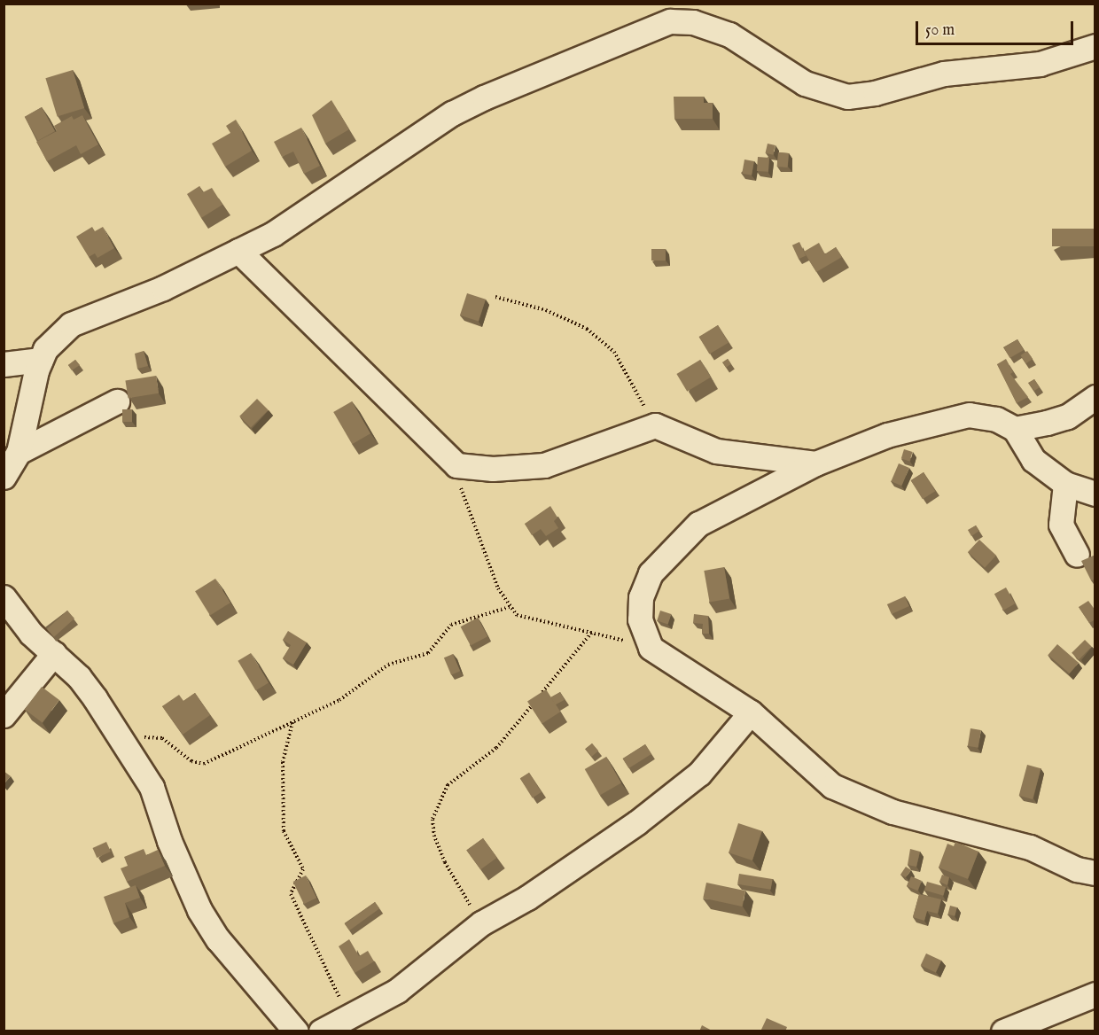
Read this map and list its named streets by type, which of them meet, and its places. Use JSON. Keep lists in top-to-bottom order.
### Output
{
  "scale_bar": "50 m"
}
